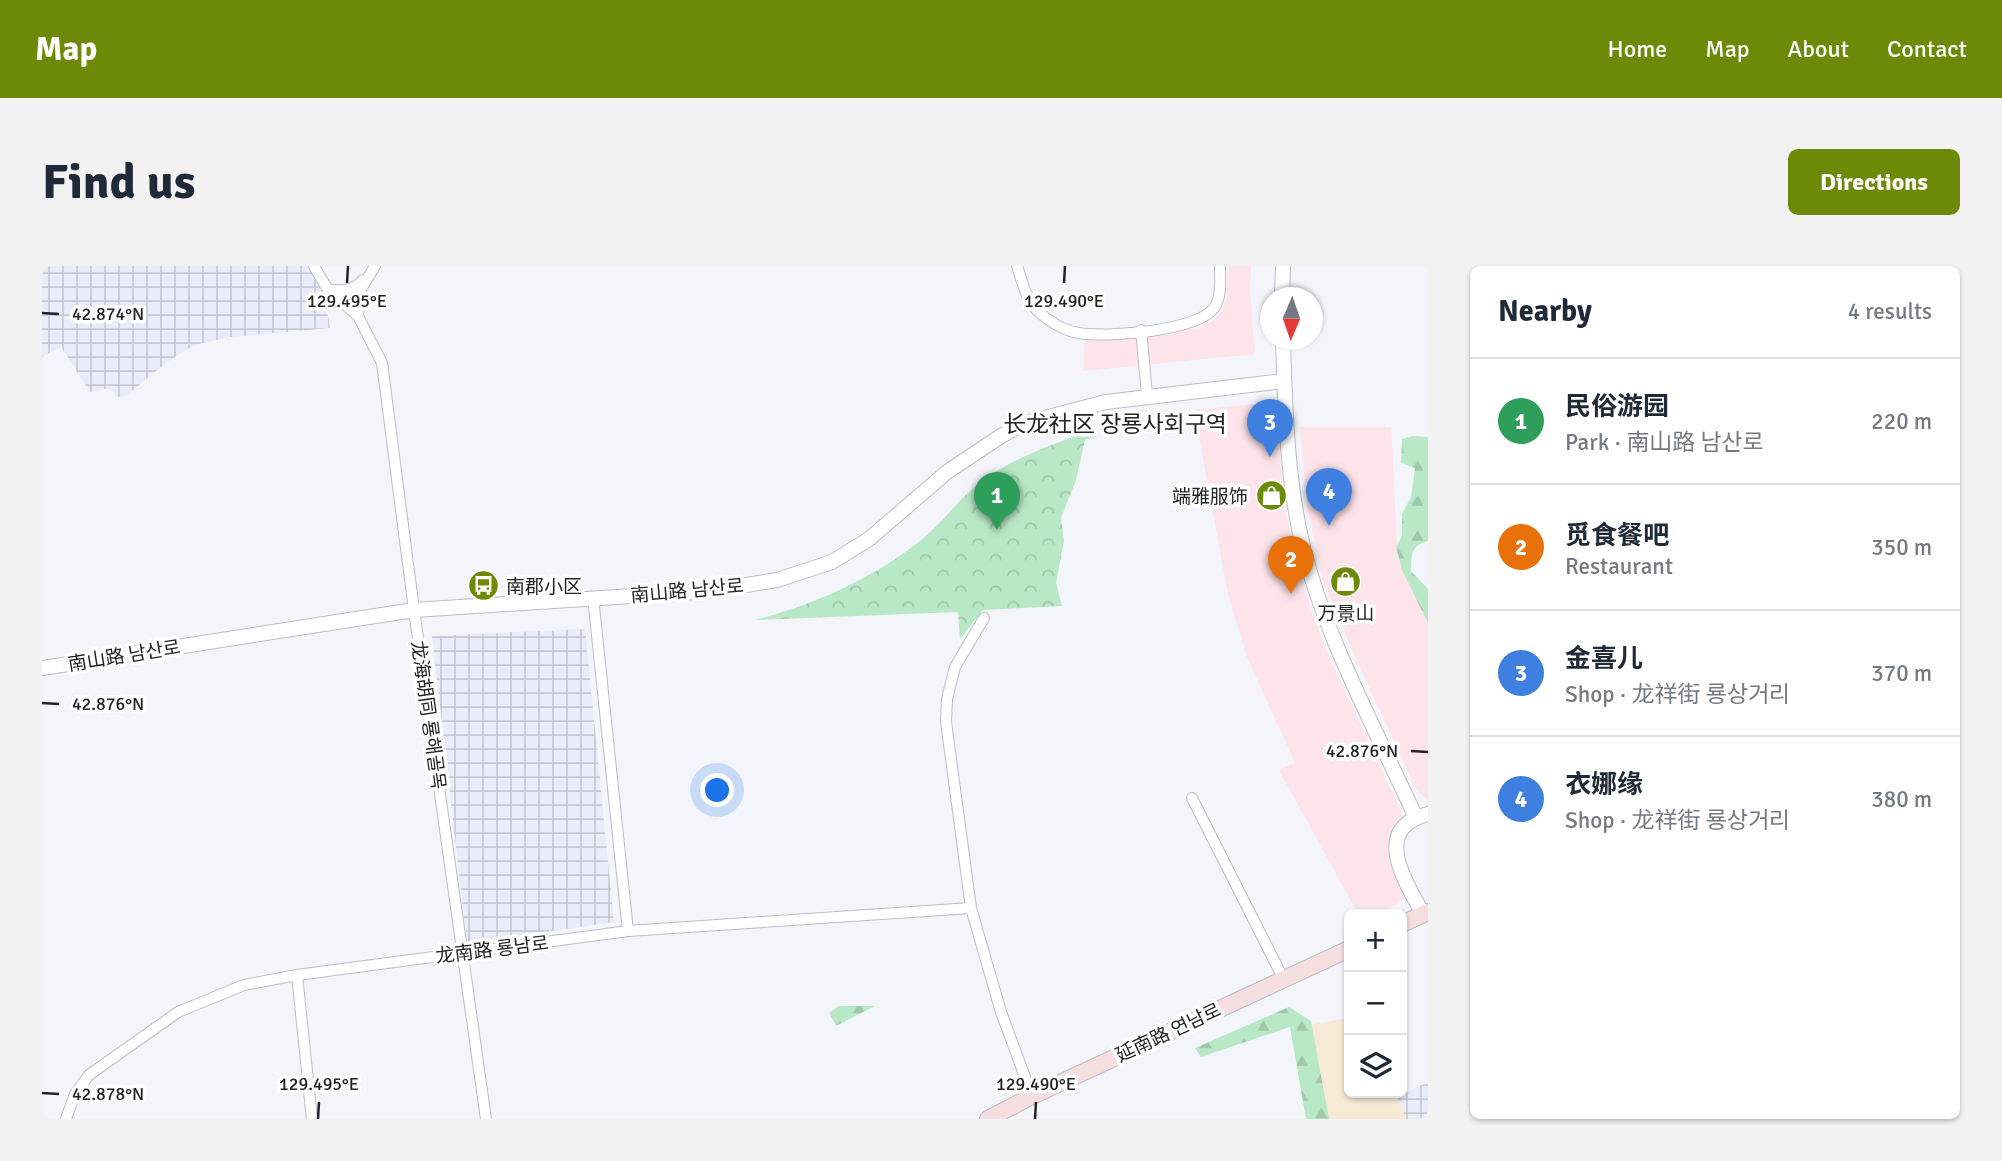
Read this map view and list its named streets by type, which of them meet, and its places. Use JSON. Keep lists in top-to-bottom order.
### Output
{
  "streets": {
    "main road": ["延南路 연남로"],
    "street": ["南山路 남산로", "龙海胡同 룡해골목", "龙南路 룡남로"]
  },
  "crossings": [
    ["南山路 남산로", "龙海胡同 룡해골목"],
    ["龙海胡同 룡해골목", "龙南路 룡남로"]
  ],
  "districts": ["长龙社区 장룡사회구역"],
  "places": {
    "shop": ["端雅服饰", "万景山"],
    "bus stop": ["南郡小区"]
  },
  "north": "bottom",
  "page": {
    "header": "Map",
    "nav": [
      "Home",
      "Map",
      "About",
      "Contact"
    ],
    "buttons": "Directions",
    "title": "Find us",
    "heading": ["Nearby", "4 results"],
    "list": [
      {
        "mark": "1",
        "name": "民俗游园",
        "note": "Park · 南山路 남산로",
        "value": "220 m"
      },
      {
        "mark": "2",
        "name": "觅食餐吧",
        "note": "Restaurant",
        "value": "350 m"
      },
      {
        "mark": "3",
        "name": "金喜儿",
        "note": "Shop · 龙祥街 룡상거리",
        "value": "370 m"
      },
      {
        "mark": "4",
        "name": "衣娜缘",
        "note": "Shop · 龙祥街 룡상거리",
        "value": "380 m"
      }
    ],
    "pins": [
      "3",
      "4",
      "1",
      "2"
    ],
    "map_buttons": ["+", "−"]
  },
  "coordinates": [
    "129.495°E",
    "129.490°E",
    "42.874°N",
    "42.876°N",
    "42.878°N"
  ]
}
